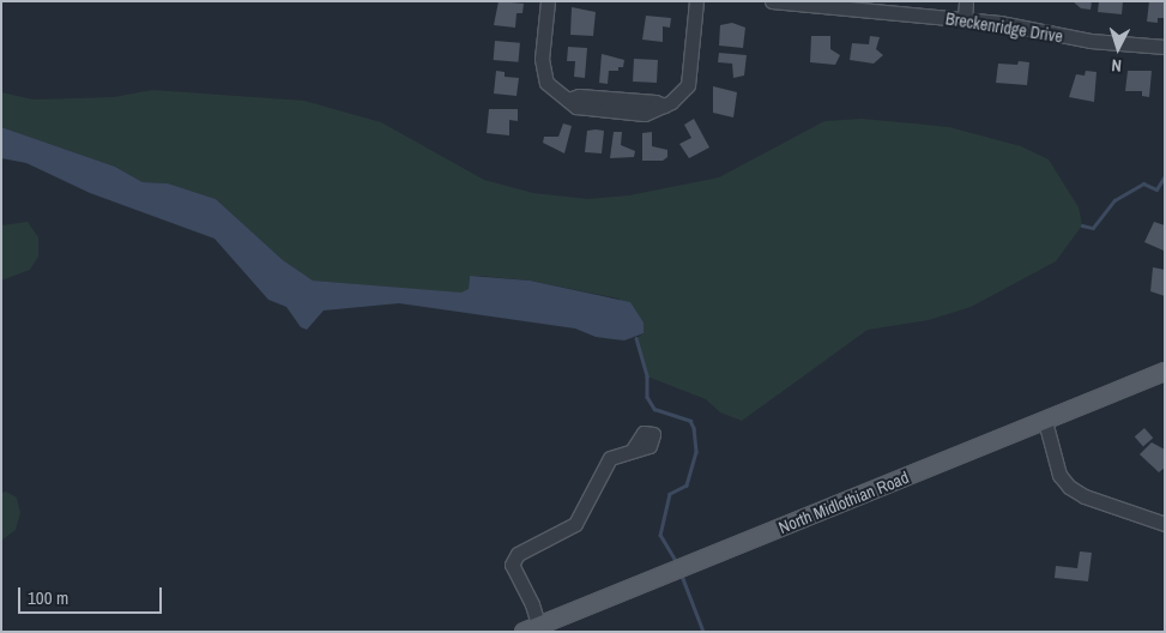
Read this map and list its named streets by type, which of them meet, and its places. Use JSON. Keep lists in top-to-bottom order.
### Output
{
  "streets": {
    "main road": ["North Midlothian Road"],
    "street": ["Breckenridge Drive"]
  },
  "scale_bar": "100 m",
  "north": "bottom"
}
